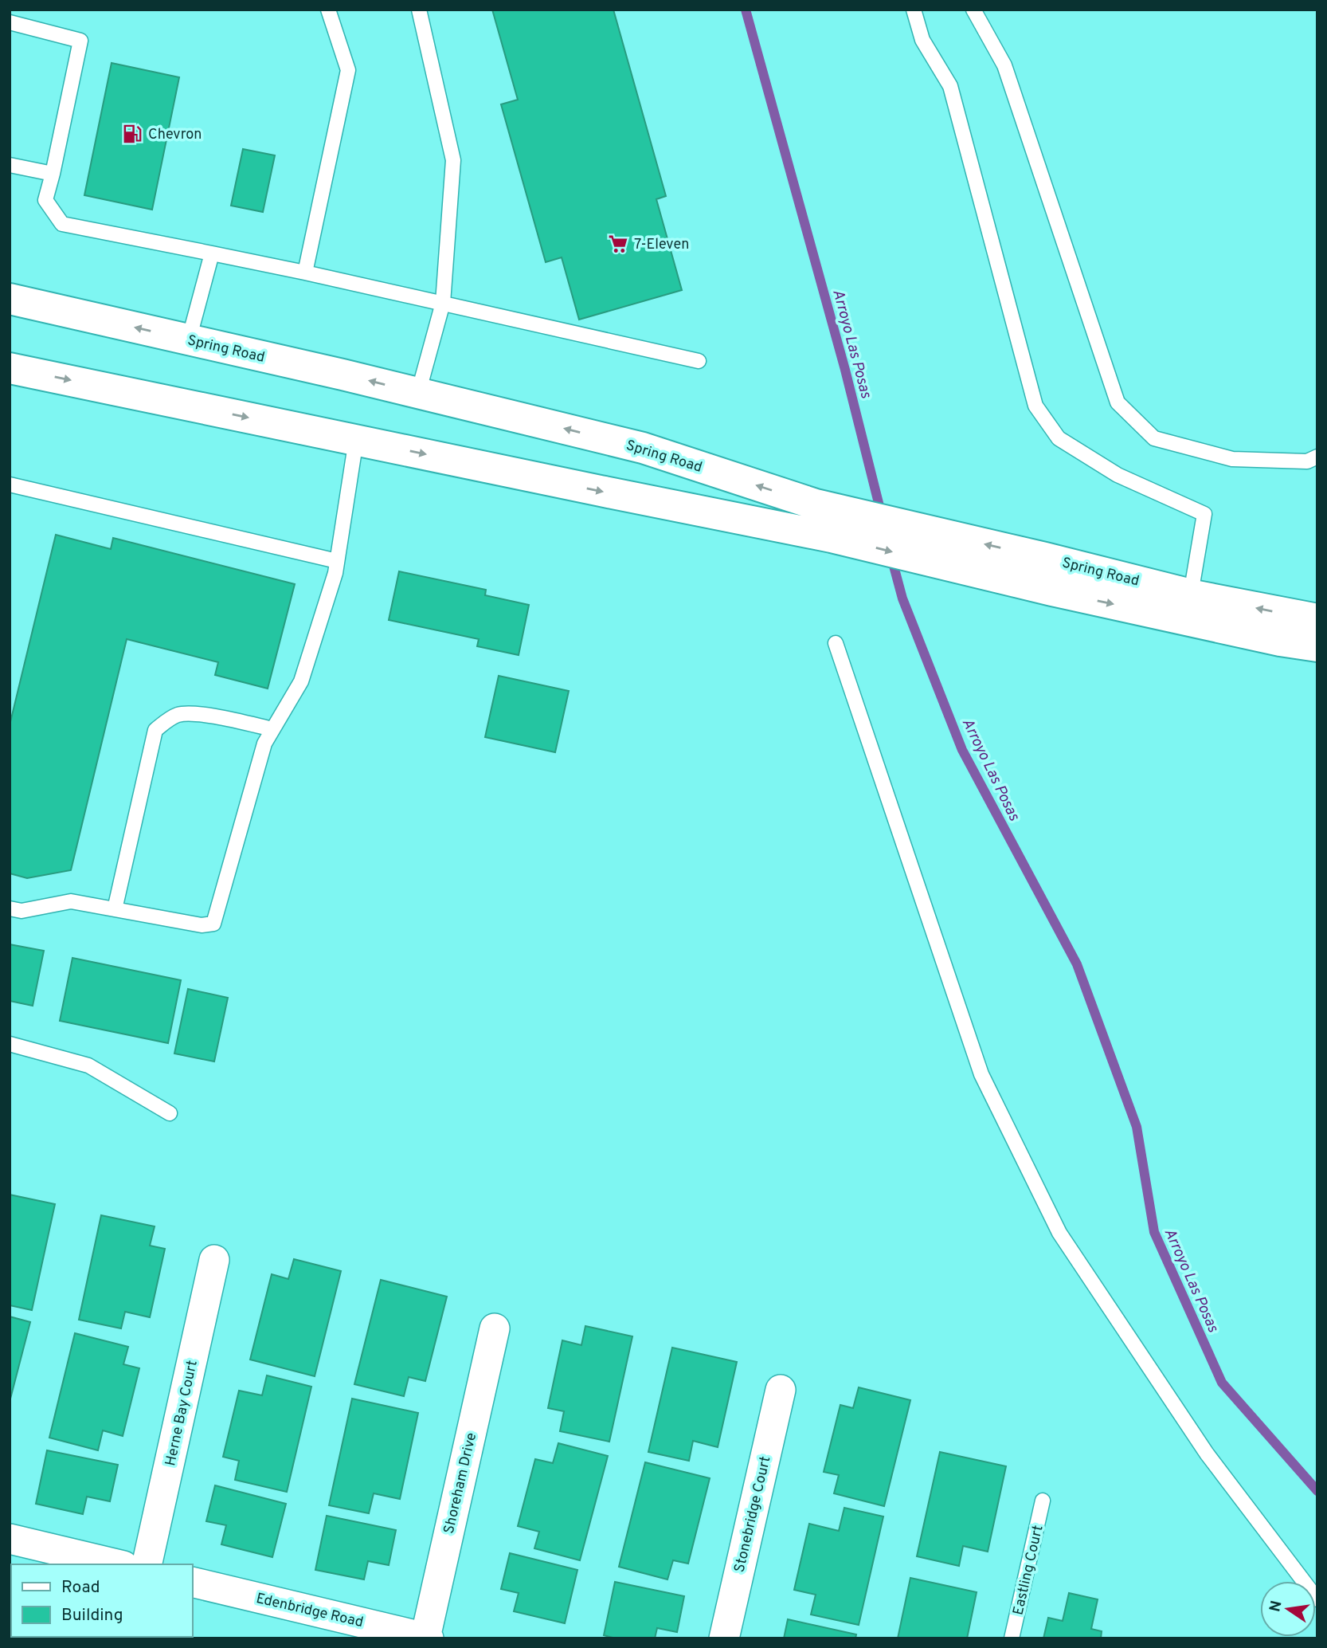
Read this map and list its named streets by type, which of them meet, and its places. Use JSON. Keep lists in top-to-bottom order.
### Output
{
  "streets": {
    "main road": ["Spring Road"],
    "street": [
      "Herne Bay Court",
      "Shoreham Drive",
      "Stonebridge Court",
      "Edenbridge Road"
    ],
    "lane": ["Eastling Court"]
  },
  "crossings": [
    ["Shoreham Drive", "Edenbridge Road"]
  ],
  "water": ["Arroyo Las Posas"],
  "places": {
    "fuel station": ["Chevron"],
    "supermarket": ["7-Eleven"]
  },
  "legend": ["Road", "Building"],
  "north": "left"
}
